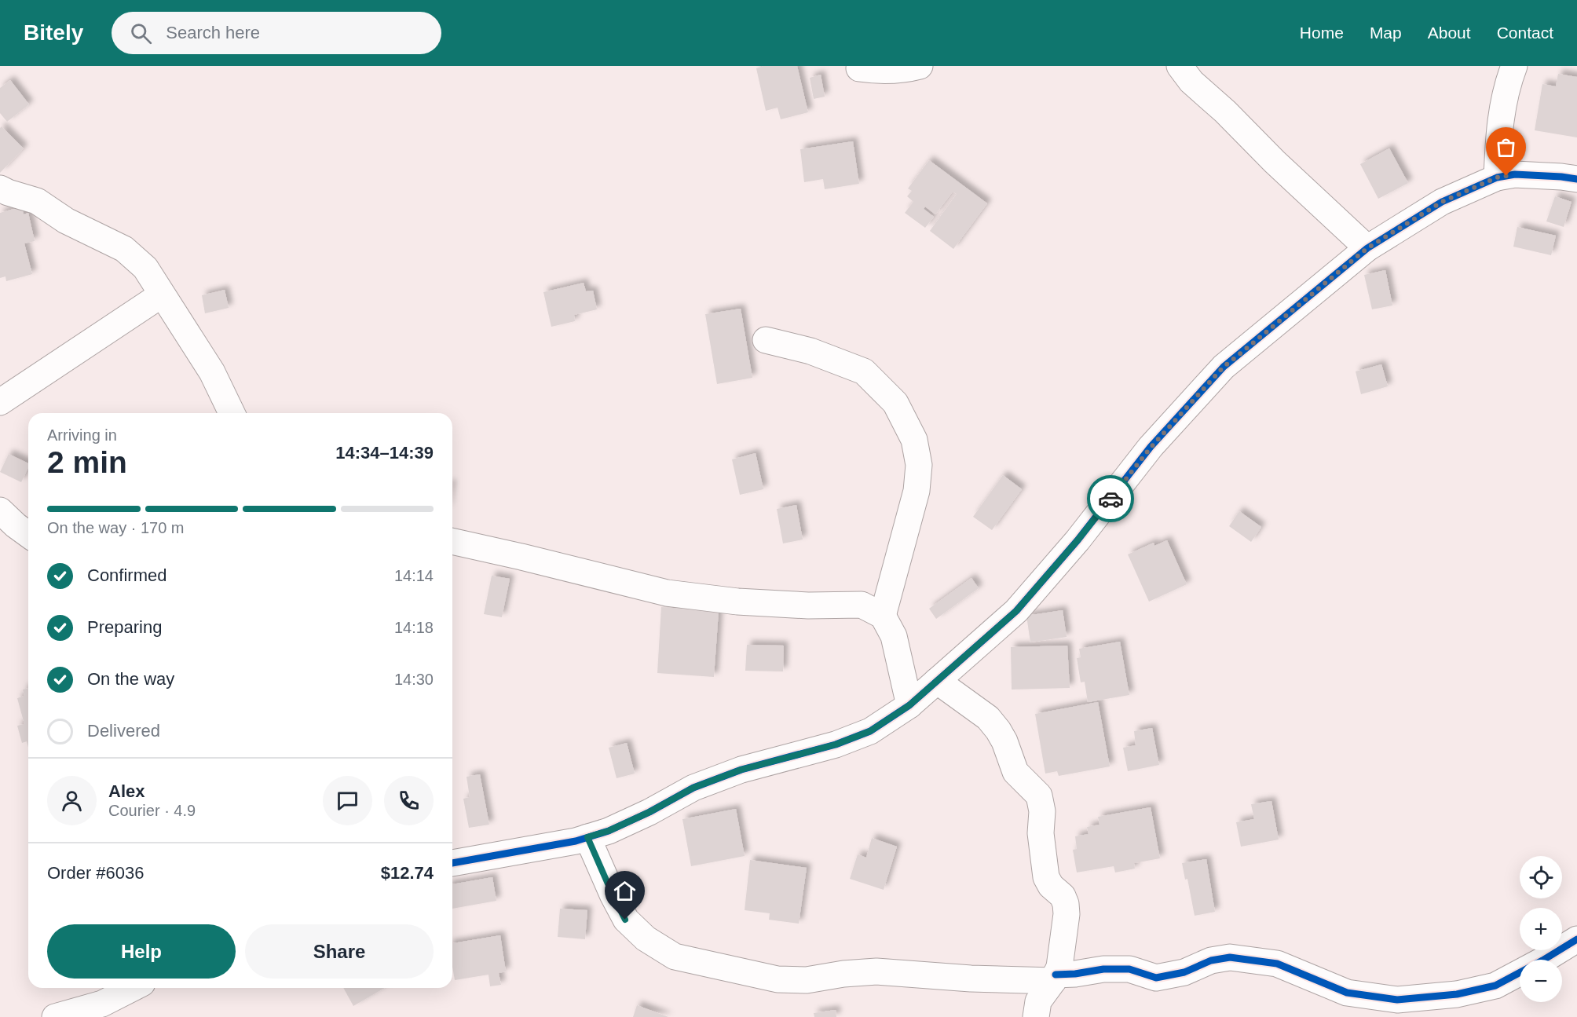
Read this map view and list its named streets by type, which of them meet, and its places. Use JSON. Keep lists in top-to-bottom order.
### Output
{
  "page": {
    "header": "Bitely",
    "search": "Search here",
    "nav": [
      "Home",
      "Map",
      "About",
      "Contact"
    ],
    "heading": ["2 min", "Arriving in", "14:34–14:39"],
    "panel": [
      "Alex",
      "Courier · 4.9",
      "Order #6036",
      "$12.74"
    ],
    "bar": "On the way · 170 m",
    "list": [
      ["Confirmed", "14:14"],
      ["Preparing", "14:18"],
      ["On the way", "14:30"],
      "Delivered"
    ],
    "map_buttons": ["+", "−"],
    "buttons": ["Help", "Share"]
  }
}
